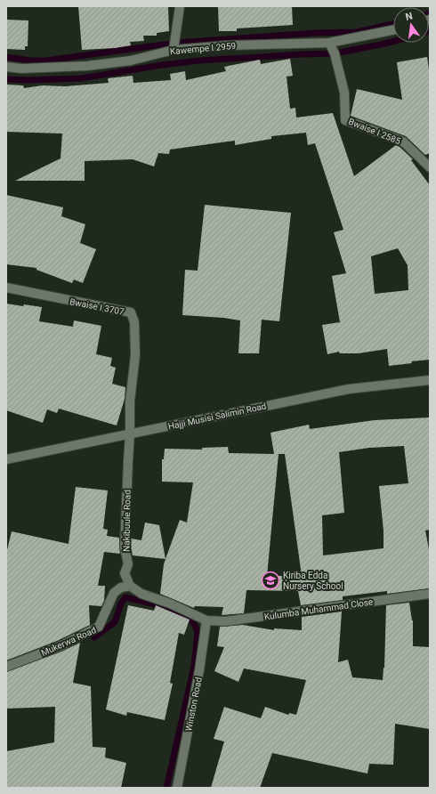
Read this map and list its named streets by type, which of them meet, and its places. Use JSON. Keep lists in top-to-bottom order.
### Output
{
  "streets": {
    "street": [
      "Kawempe I 2959",
      "Bwaise I 2585",
      "Bwaise I 3707",
      "Hajji Musisi Salimin Road",
      "Nakibuule Road",
      "Kulumba Muhammad Close",
      "Mukerwa Road",
      "Winston Road"
    ]
  },
  "crossings": [
    ["Kawempe I 2959", "Bwaise I 2585"],
    ["Bwaise I 3707", "Hajji Musisi Salimin Road"],
    ["Bwaise I 3707", "Nakibuule Road"],
    ["Hajji Musisi Salimin Road", "Nakibuule Road"],
    ["Nakibuule Road", "Mukerwa Road"],
    ["Kulumba Muhammad Close", "Winston Road"]
  ],
  "places": {
    "school or university": ["Kiriba Edda Nursery School"]
  },
  "north": "top"
}
